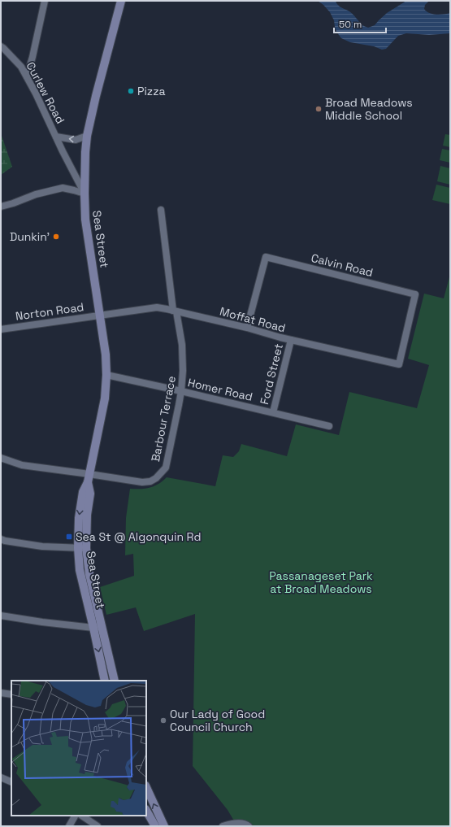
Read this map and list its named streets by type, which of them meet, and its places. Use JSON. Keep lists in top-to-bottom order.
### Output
{
  "streets": {
    "main road": ["Sea Street"],
    "street": [
      "Curlew Road",
      "Calvin Road",
      "Norton Road",
      "Moffat Road",
      "Ford Street",
      "Homer Road",
      "Barbour Terrace"
    ]
  },
  "crossings": [
    ["Curlew Road", "Sea Street"],
    ["Sea Street", "Norton Road"],
    ["Sea Street", "Moffat Road"],
    ["Sea Street", "Homer Road"],
    ["Sea Street", "Barbour Terrace"],
    ["Calvin Road", "Moffat Road"],
    ["Norton Road", "Moffat Road"],
    ["Moffat Road", "Ford Street"],
    ["Moffat Road", "Barbour Terrace"],
    ["Ford Street", "Homer Road"],
    ["Homer Road", "Barbour Terrace"]
  ],
  "parks": ["Passanageset Park at Broad Meadows"],
  "places": {
    "other": [
      "Pizza",
      "Broad Meadows Middle School",
      "Dunkin'",
      "Our Lady of Good Council Church"
    ],
    "transit": ["Sea St @ Algonquin Rd"]
  },
  "scale_bar": "50 m"
}
